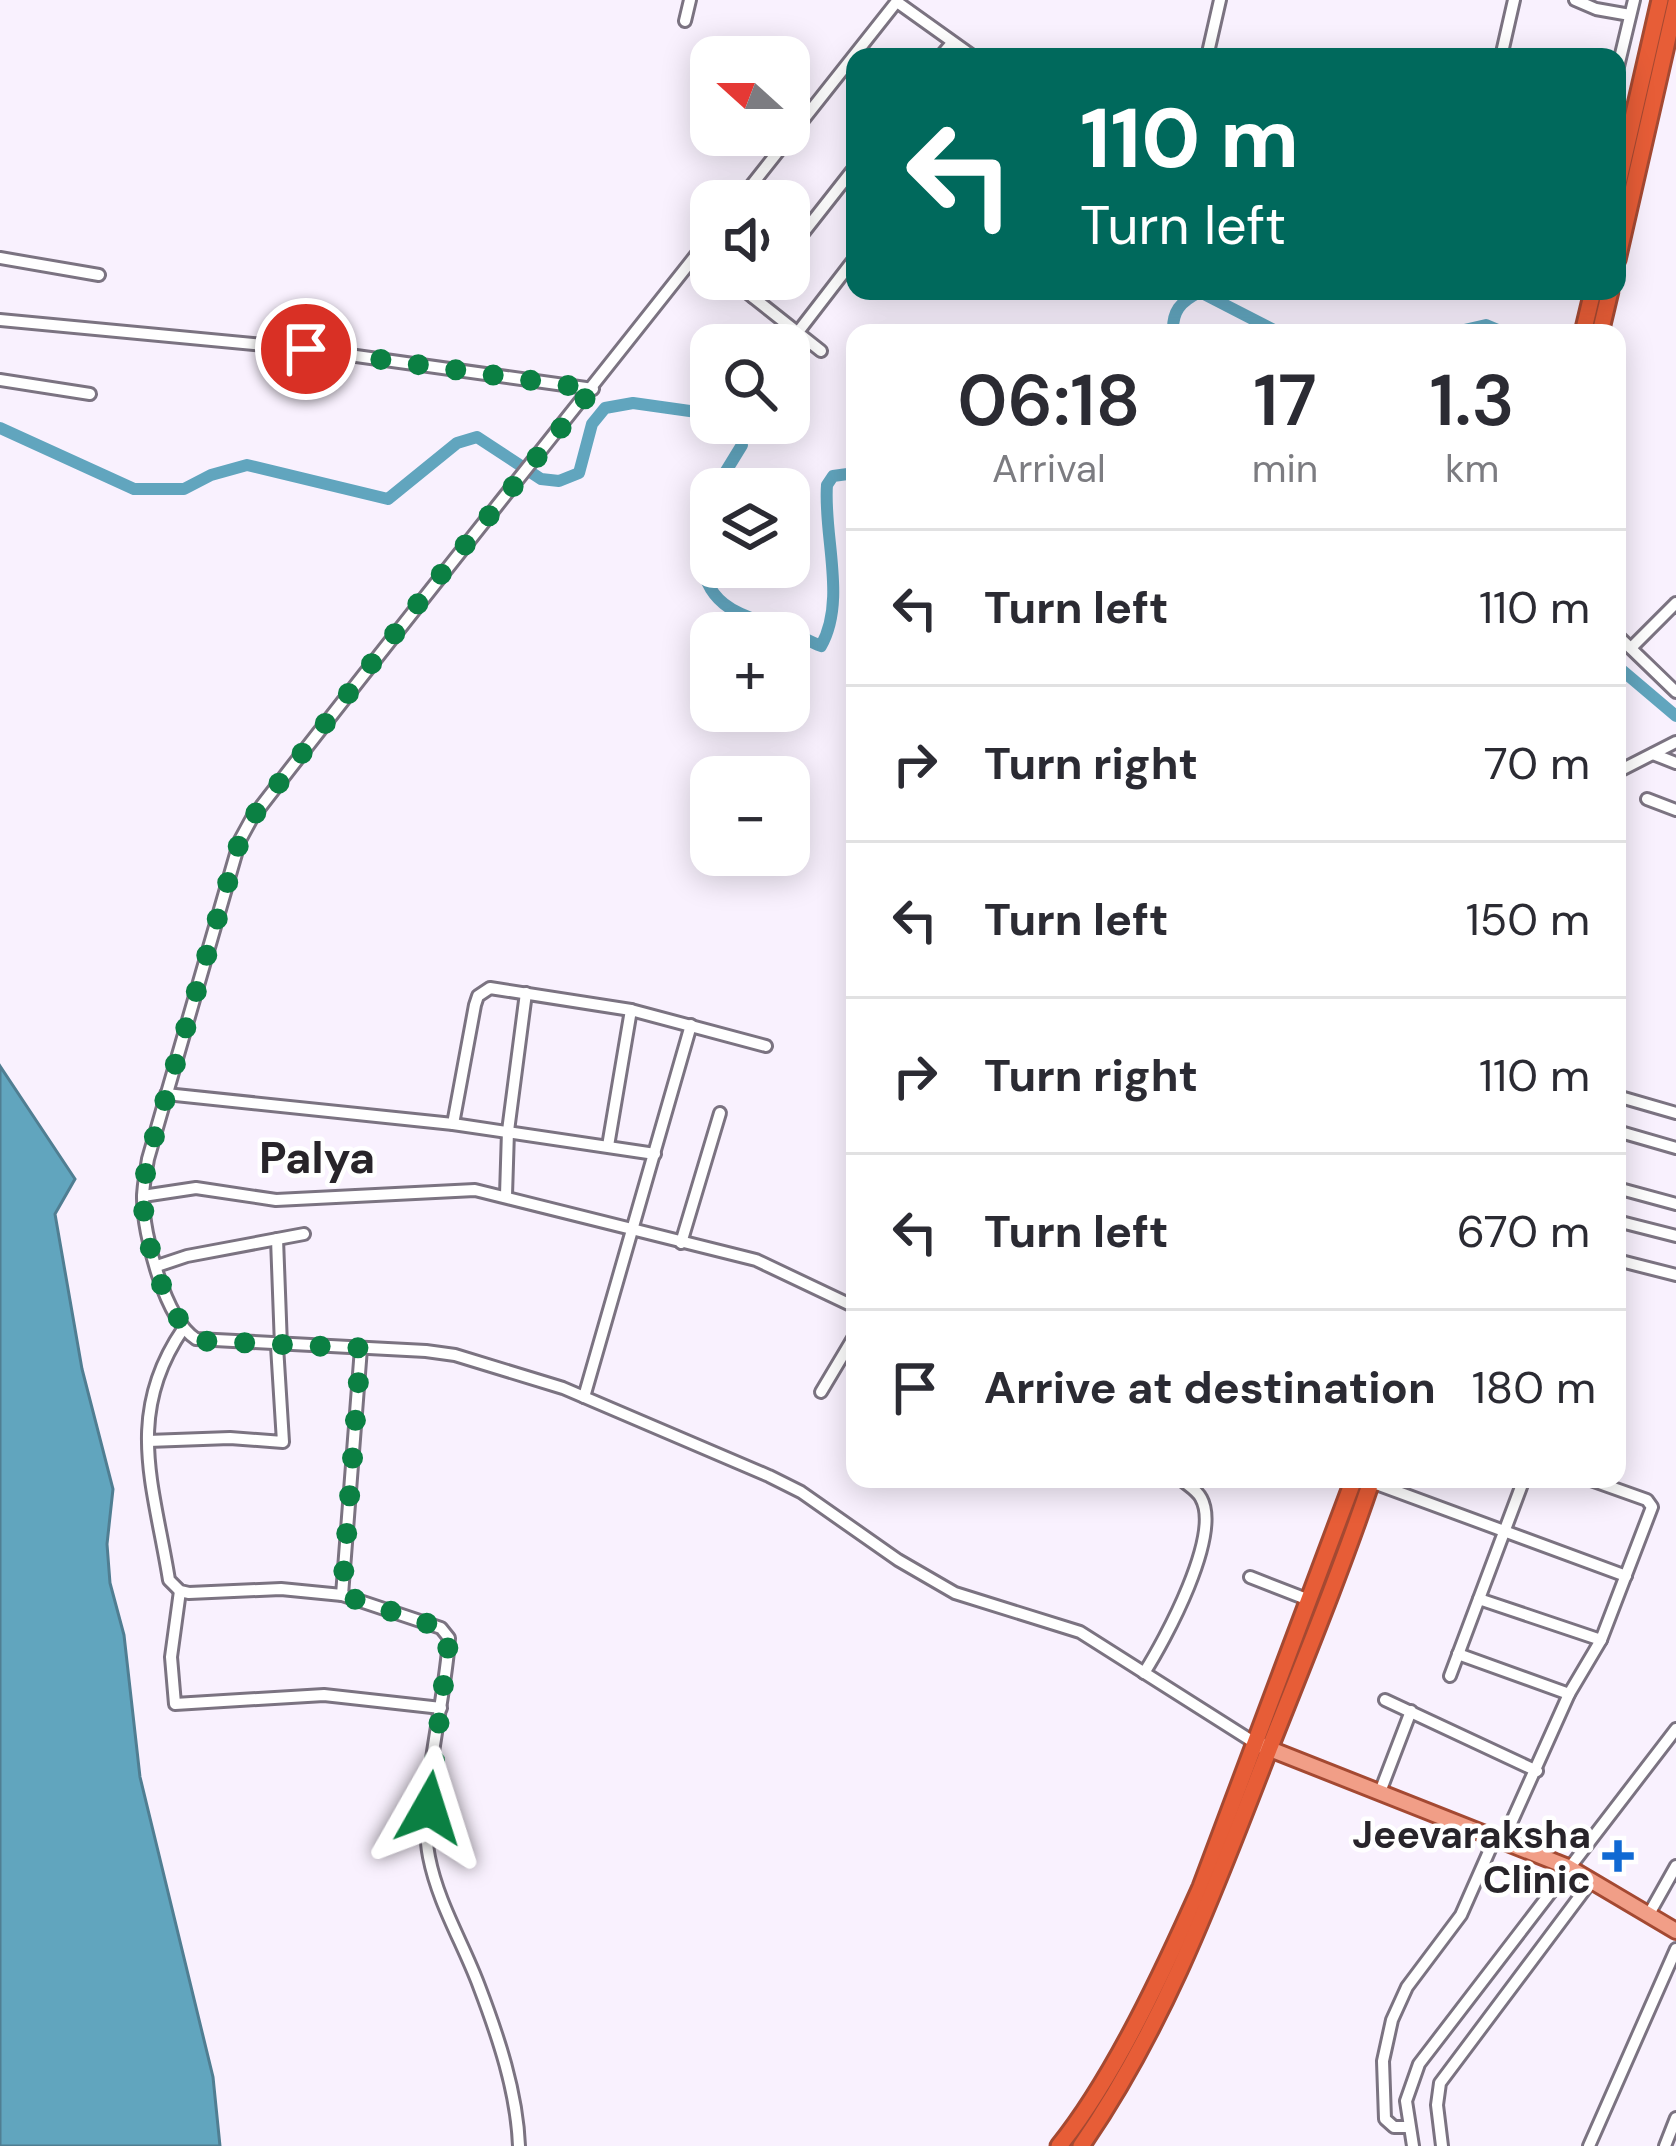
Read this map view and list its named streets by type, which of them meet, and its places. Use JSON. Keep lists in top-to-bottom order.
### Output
{
  "districts": ["Palya"],
  "places": {
    "health": ["Jeevaraksha Clinic"]
  },
  "north": "left",
  "page": {
    "map_buttons": ["+", "−"],
    "turn": ["110 m", "Turn left"],
    "eta": [
      "06:18",
      "Arrival",
      "17",
      "min",
      "1.3",
      "km"
    ],
    "list": [
      {
        "name": "Turn left",
        "value": "110 m"
      },
      {
        "name": "Turn right",
        "value": "70 m"
      },
      {
        "name": "Turn left",
        "value": "150 m"
      },
      {
        "name": "Turn right",
        "value": "110 m"
      },
      {
        "name": "Turn left",
        "value": "670 m"
      },
      {
        "name": "Arrive at destination",
        "value": "180 m"
      }
    ]
  }
}
